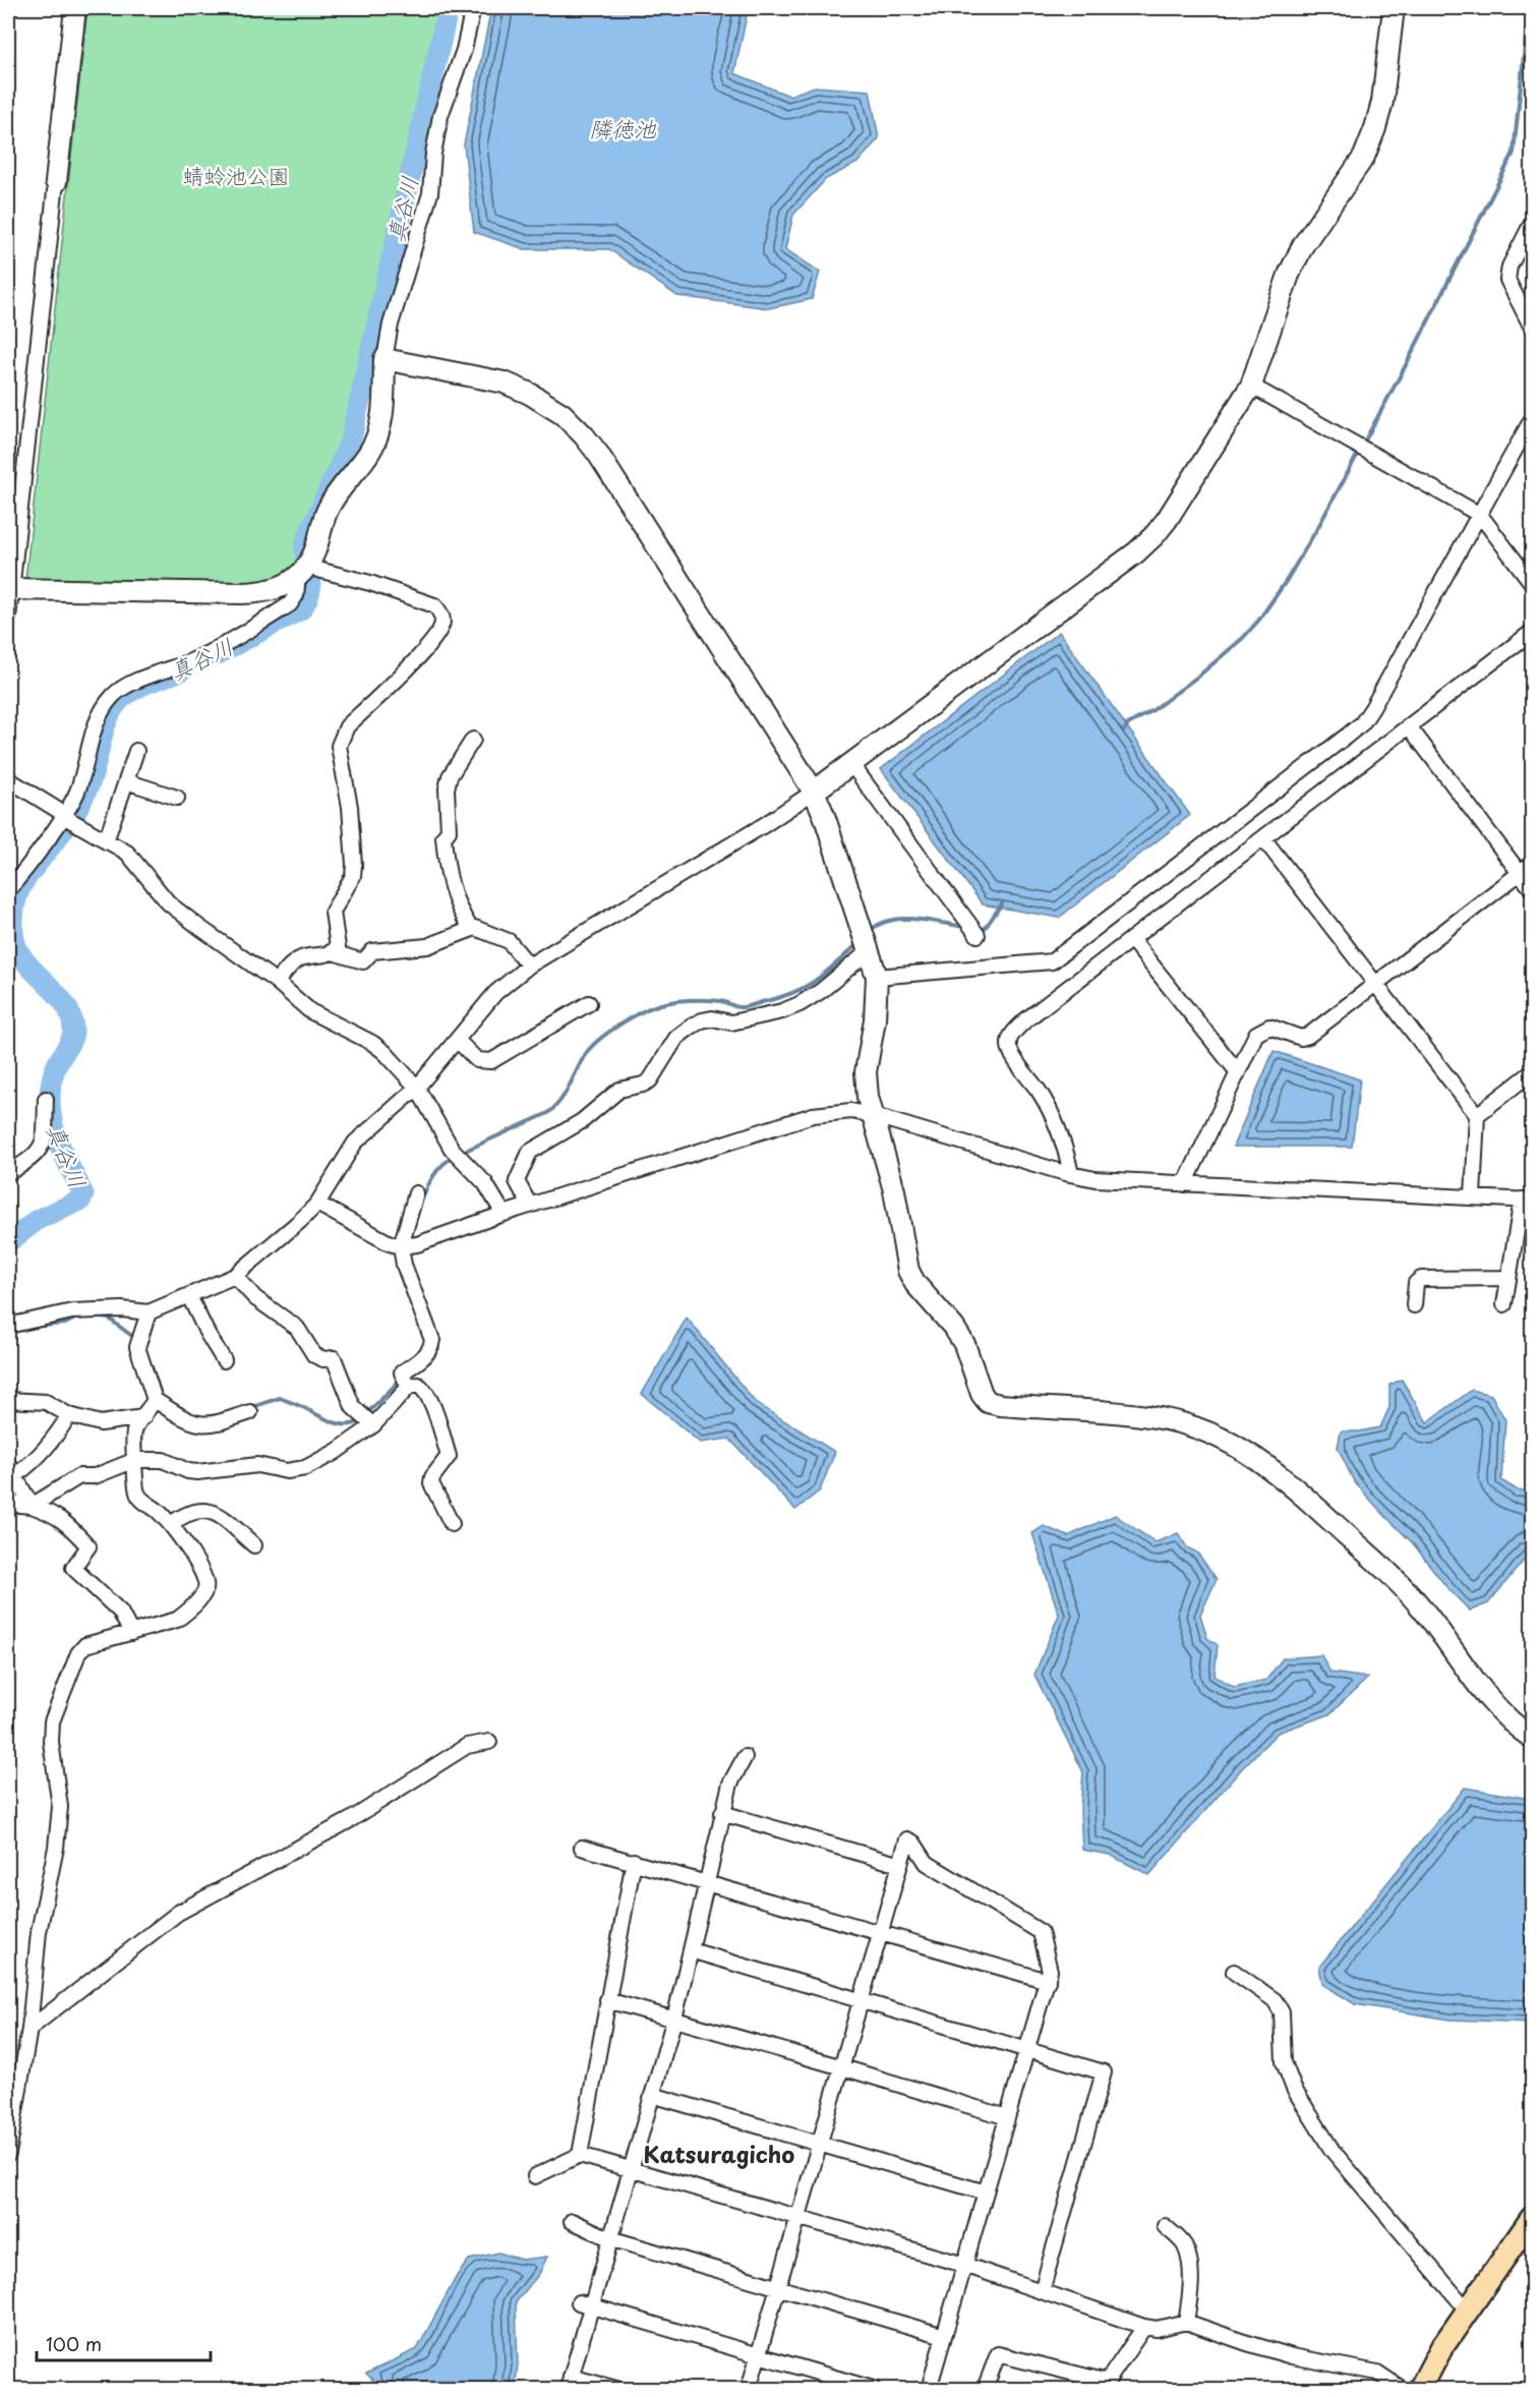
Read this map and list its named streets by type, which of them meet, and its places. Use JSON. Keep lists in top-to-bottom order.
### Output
{
  "districts": ["Katsuragicho"],
  "water": ["隣徳池", "真谷川"],
  "parks": ["蜻蛉池公園"],
  "scale_bar": "100 m"
}
